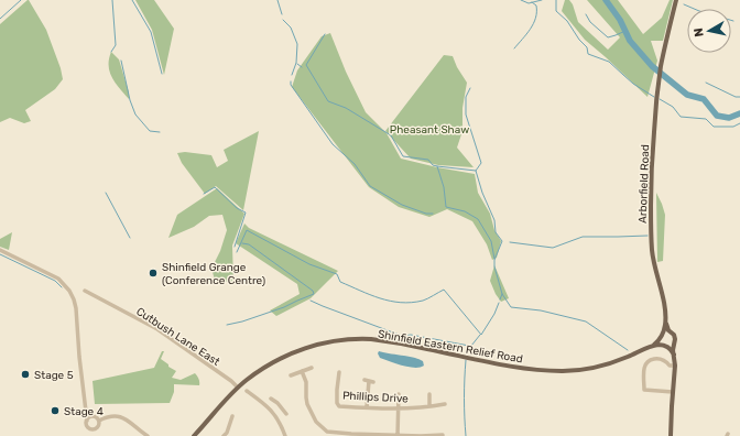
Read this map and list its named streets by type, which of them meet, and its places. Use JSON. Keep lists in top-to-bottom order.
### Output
{
  "streets": {
    "main road": ["Arborfield Road", "Shinfield Eastern Relief Road"],
    "street": ["Cutbush Lane East", "Phillips Drive"]
  },
  "crossings": [
    ["Arborfield Road", "Shinfield Eastern Relief Road"],
    ["Cutbush Lane East", "Shinfield Eastern Relief Road"]
  ],
  "parks": ["Pheasant Shaw"],
  "places": ["Shinfield Grange (Conference Centre)", "Stage 5", "Stage 4"],
  "north": "left"
}
